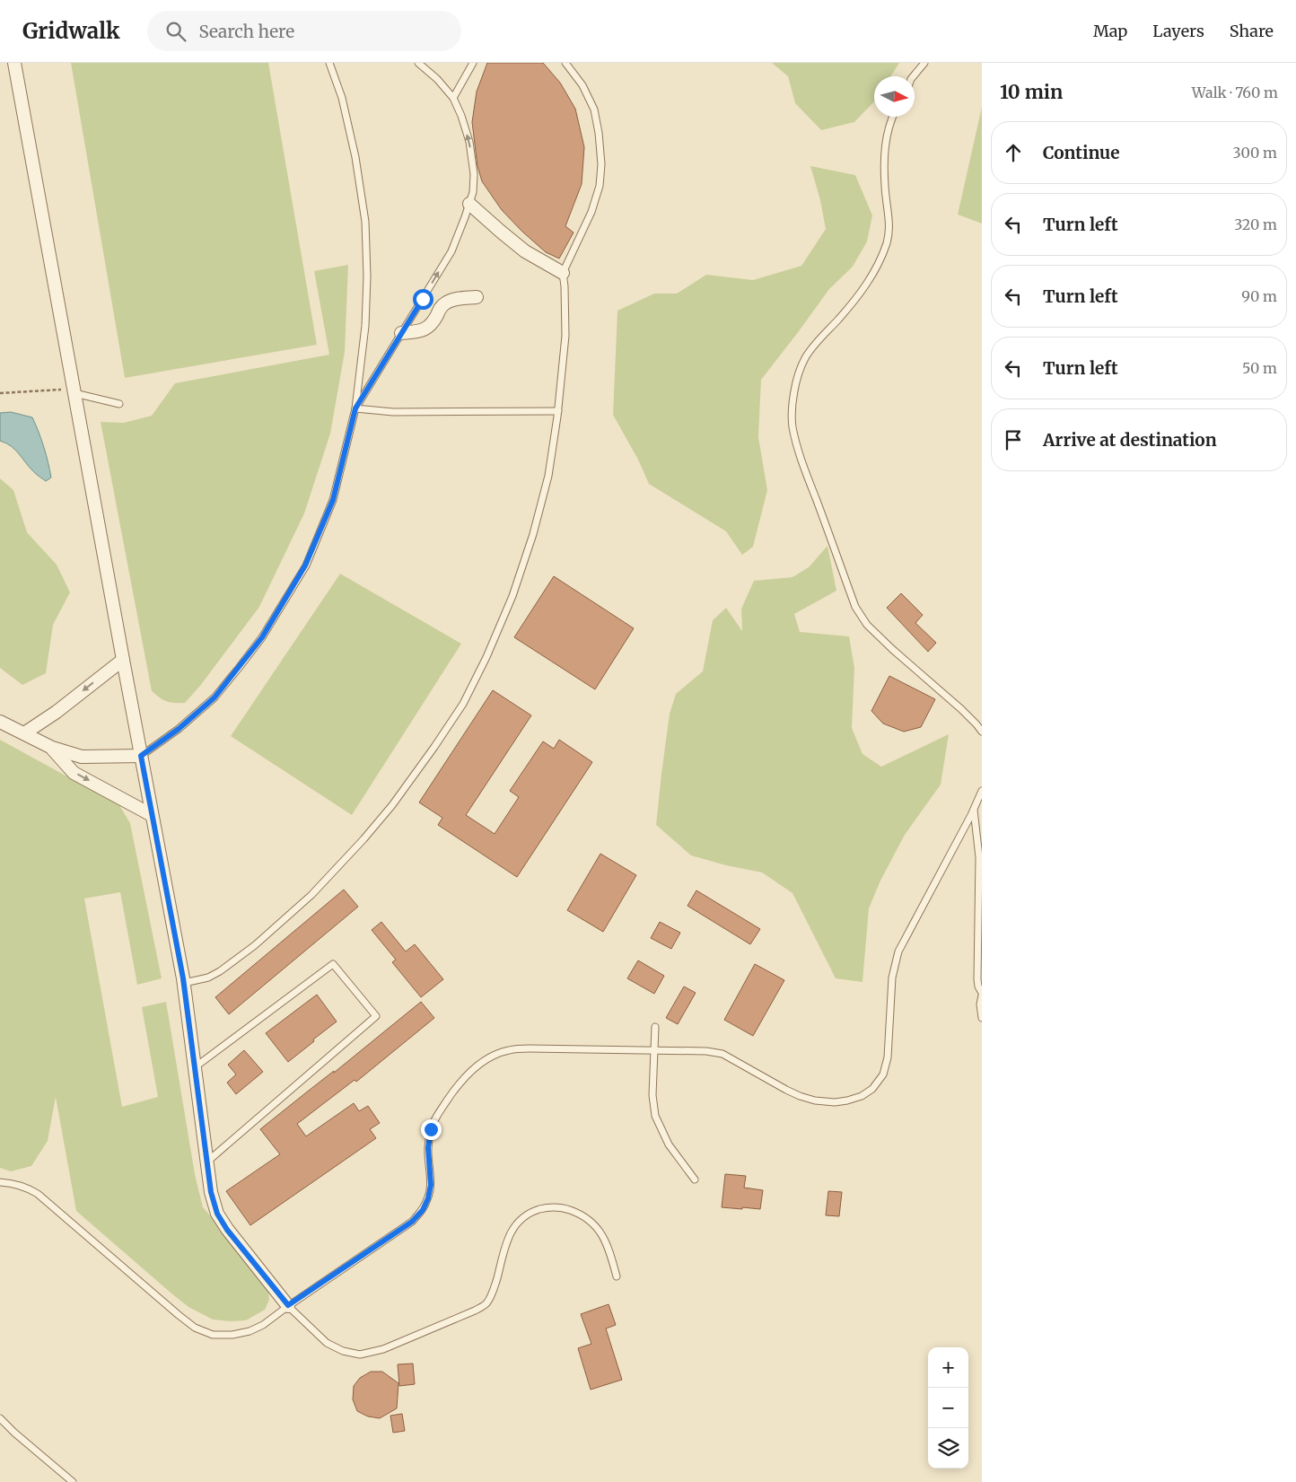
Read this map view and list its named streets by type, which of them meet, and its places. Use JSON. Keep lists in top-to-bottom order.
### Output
{
  "north": "right",
  "page": {
    "header": "Gridwalk",
    "search": "Search here",
    "nav": ["Map", "Layers", "Share"],
    "heading": ["10 min", "Walk · 760 m"],
    "list": [
      ["Continue", "300 m"],
      ["Turn left", "320 m"],
      ["Turn left", "90 m"],
      ["Turn left", "50 m"],
      "Arrive at destination"
    ],
    "map_buttons": ["+", "−"]
  }
}
